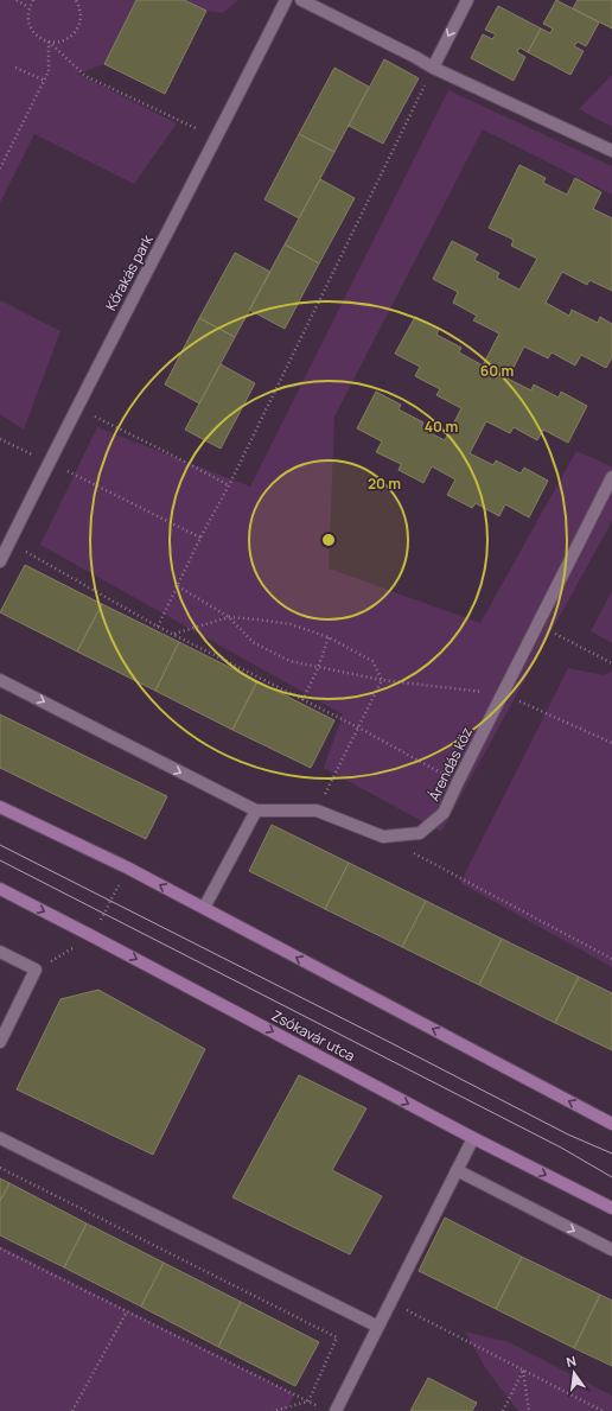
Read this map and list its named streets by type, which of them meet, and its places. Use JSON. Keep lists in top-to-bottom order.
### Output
{
  "streets": {
    "street": ["Zsókavár utca"],
    "lane": ["Kőrakás park", "Árendás köz"]
  },
  "north": "top",
  "rings": ["60 m", "40 m", "20 m"]
}
